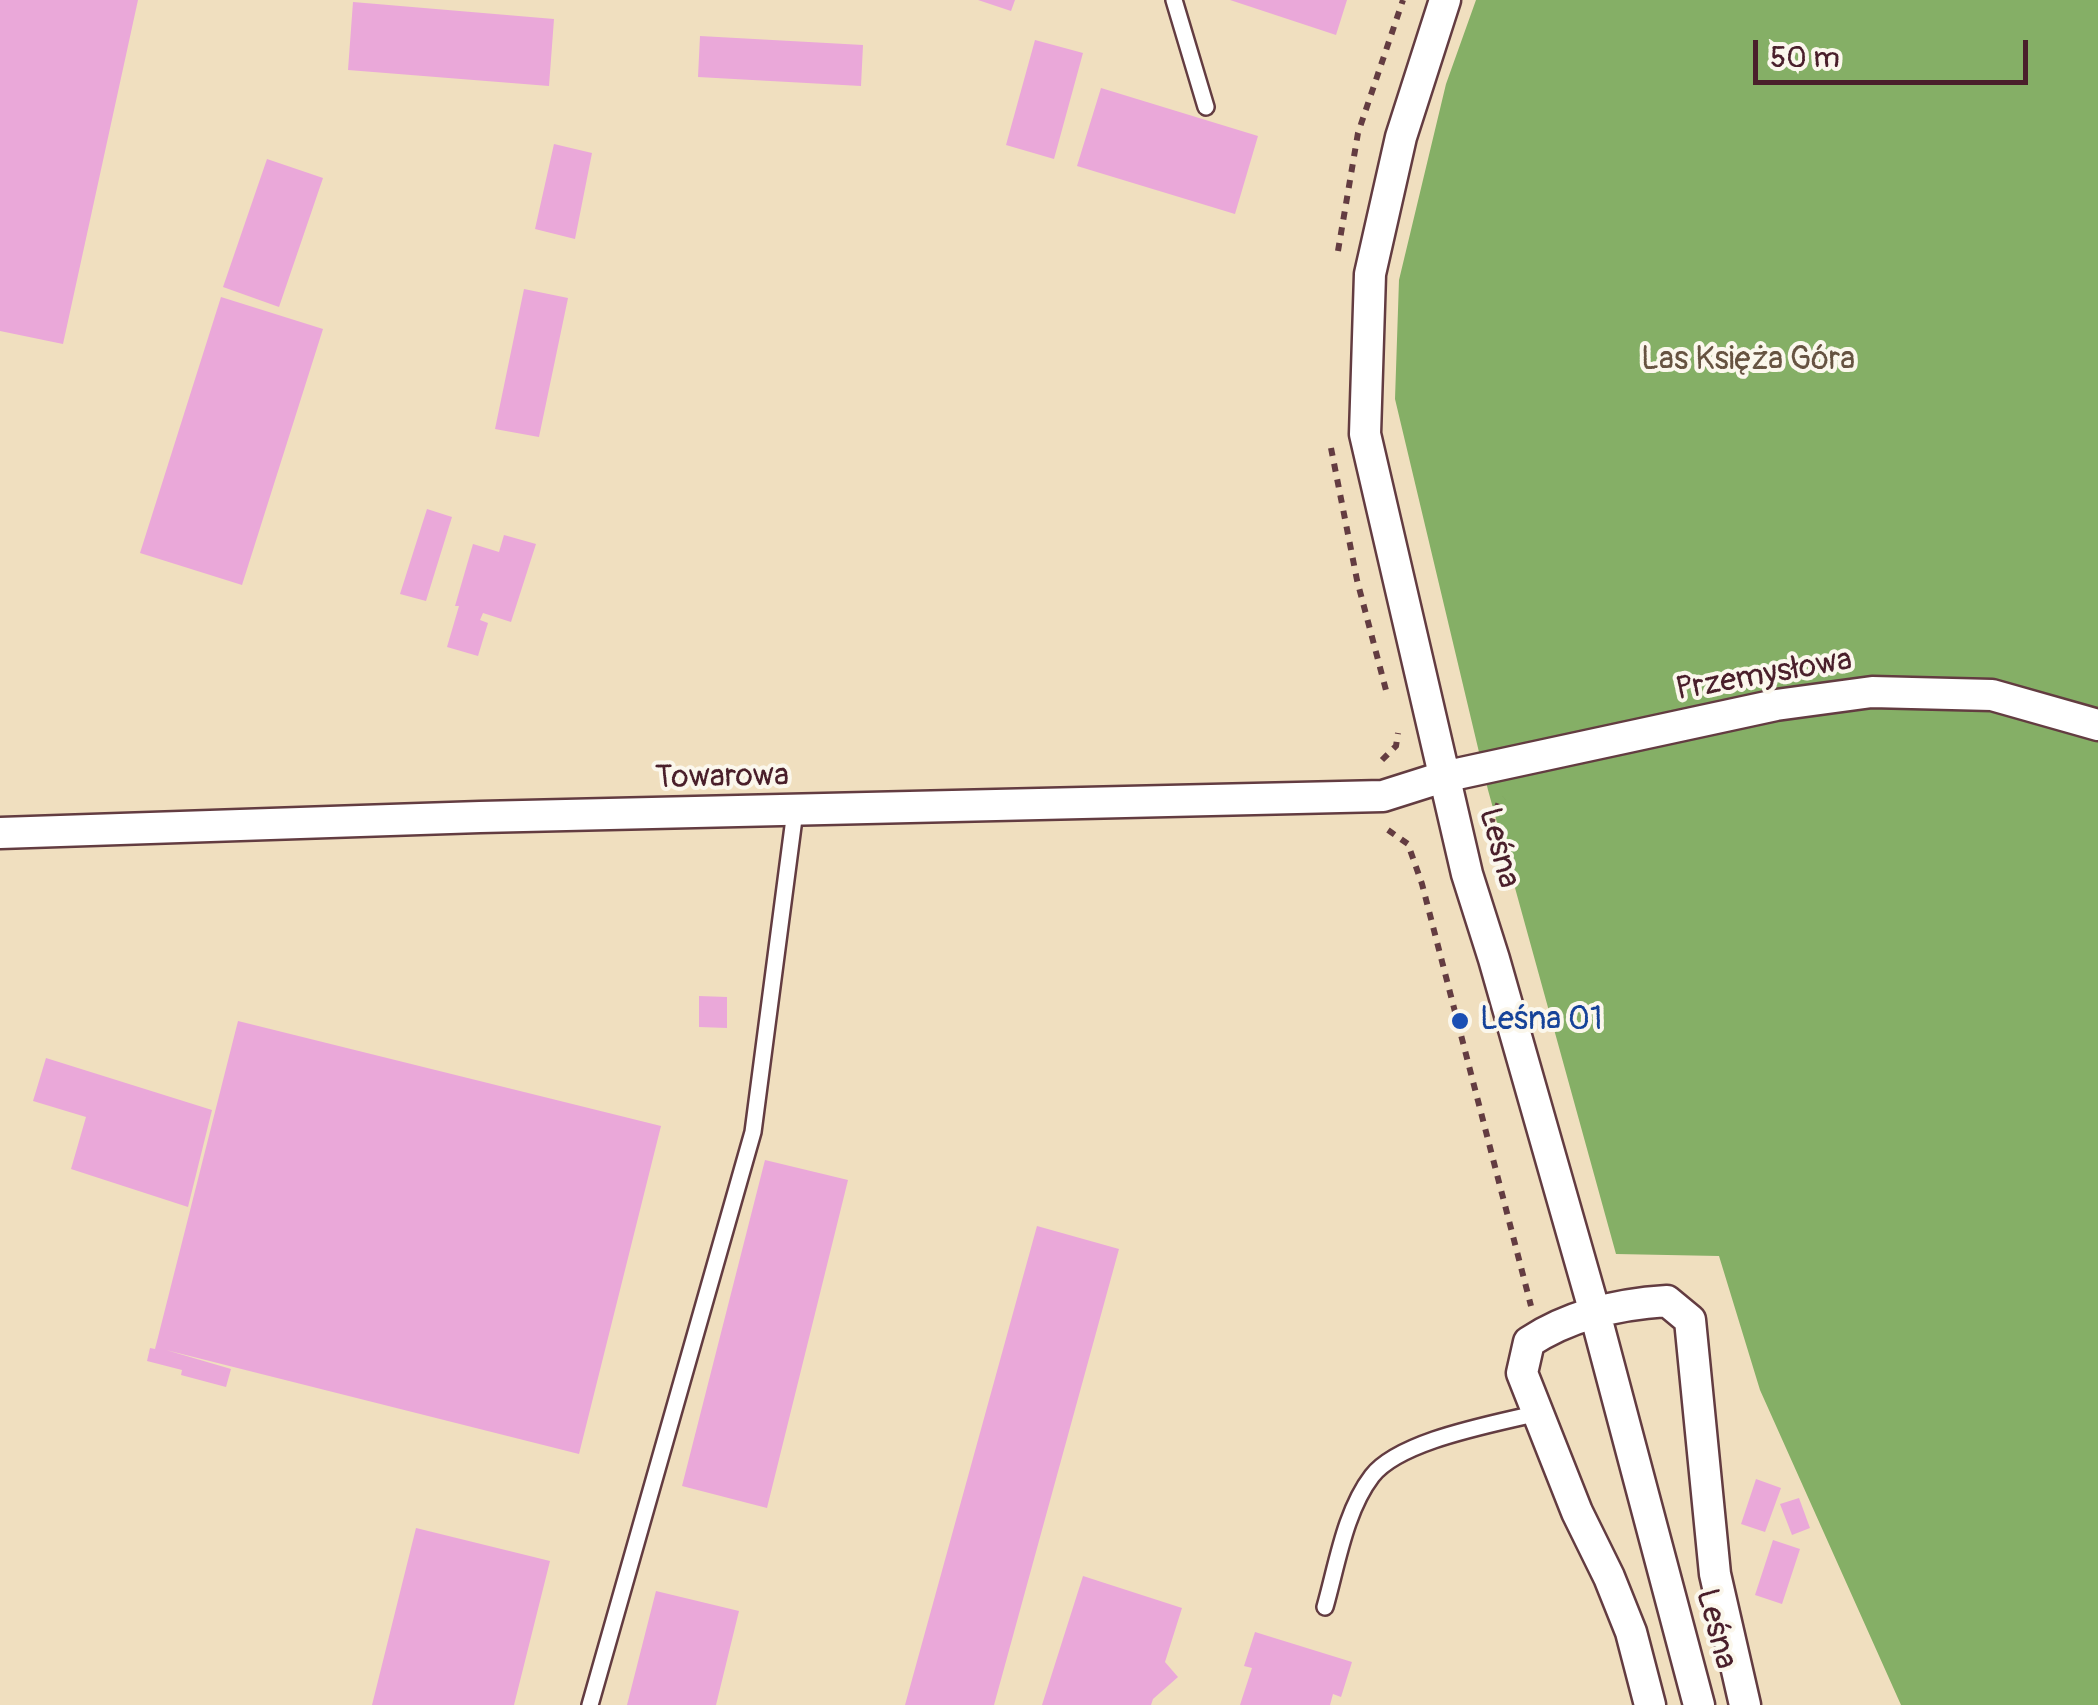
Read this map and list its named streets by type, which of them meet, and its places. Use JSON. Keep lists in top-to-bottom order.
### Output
{
  "streets": {
    "street": ["Przemysłowa", "Towarowa", "Leśna"]
  },
  "crossings": [
    ["Przemysłowa", "Towarowa"],
    ["Przemysłowa", "Leśna"],
    ["Towarowa", "Leśna"]
  ],
  "parks": ["Las Księża Góra"],
  "places": ["Leśna 01"],
  "scale_bar": "50 m"
}
